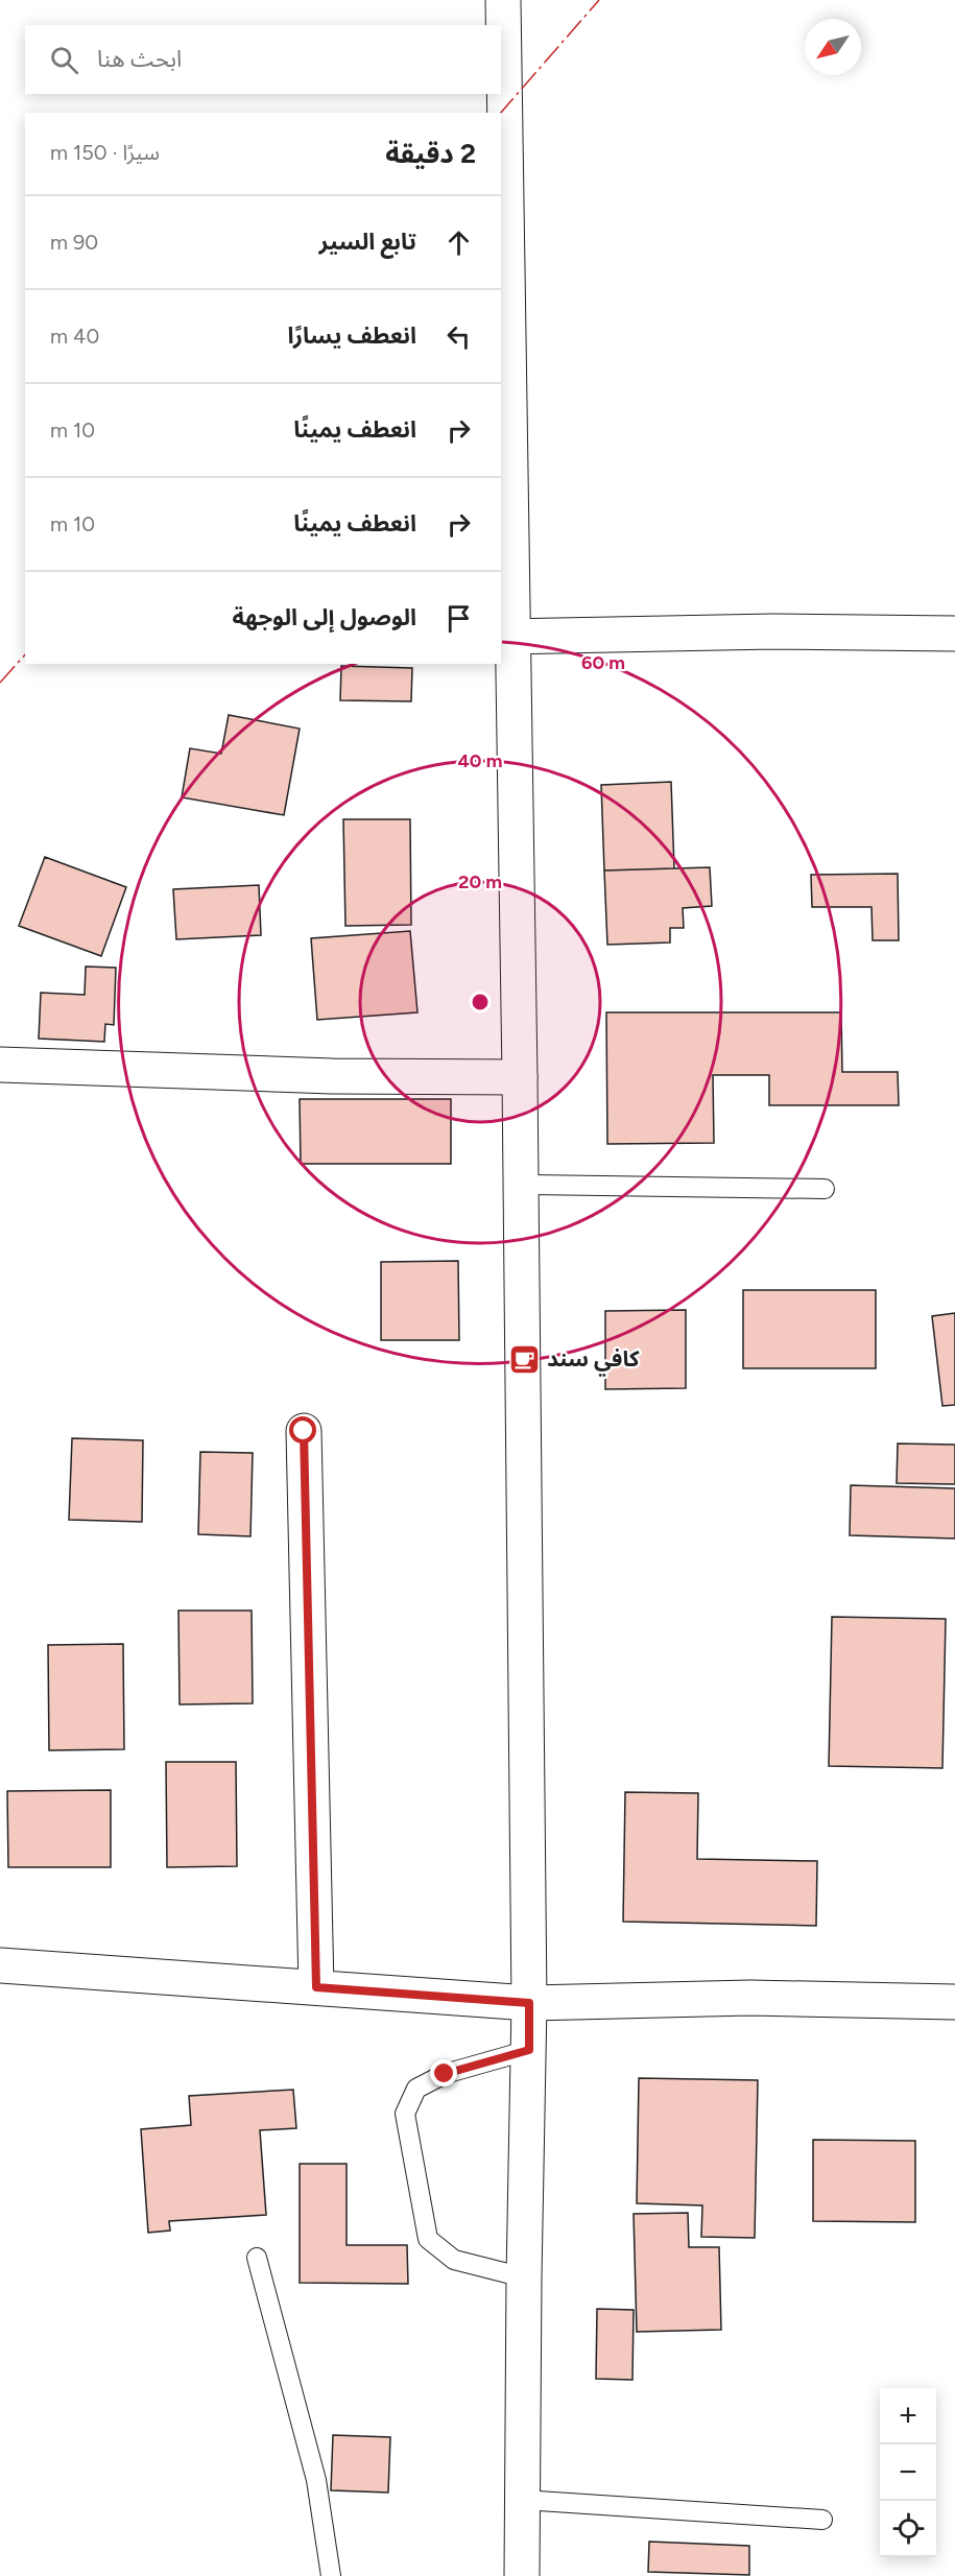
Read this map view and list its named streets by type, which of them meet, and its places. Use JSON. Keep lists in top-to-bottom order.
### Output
{
  "places": {
    "cafe": ["كافي سند"]
  },
  "north": "bottom left",
  "page": {
    "search": "ابحث هنا",
    "heading": ["2 دقيقة", "سيرًا · 150 m"],
    "list": [
      ["تابع السير", "90 m"],
      ["انعطف يسارًا", "40 m"],
      ["انعطف يمينًا", "10 m"],
      ["انعطف يمينًا", "10 m"],
      "الوصول إلى الوجهة"
    ],
    "map_buttons": ["+", "−"]
  },
  "rings": ["60 m", "40 m", "20 m"]
}
